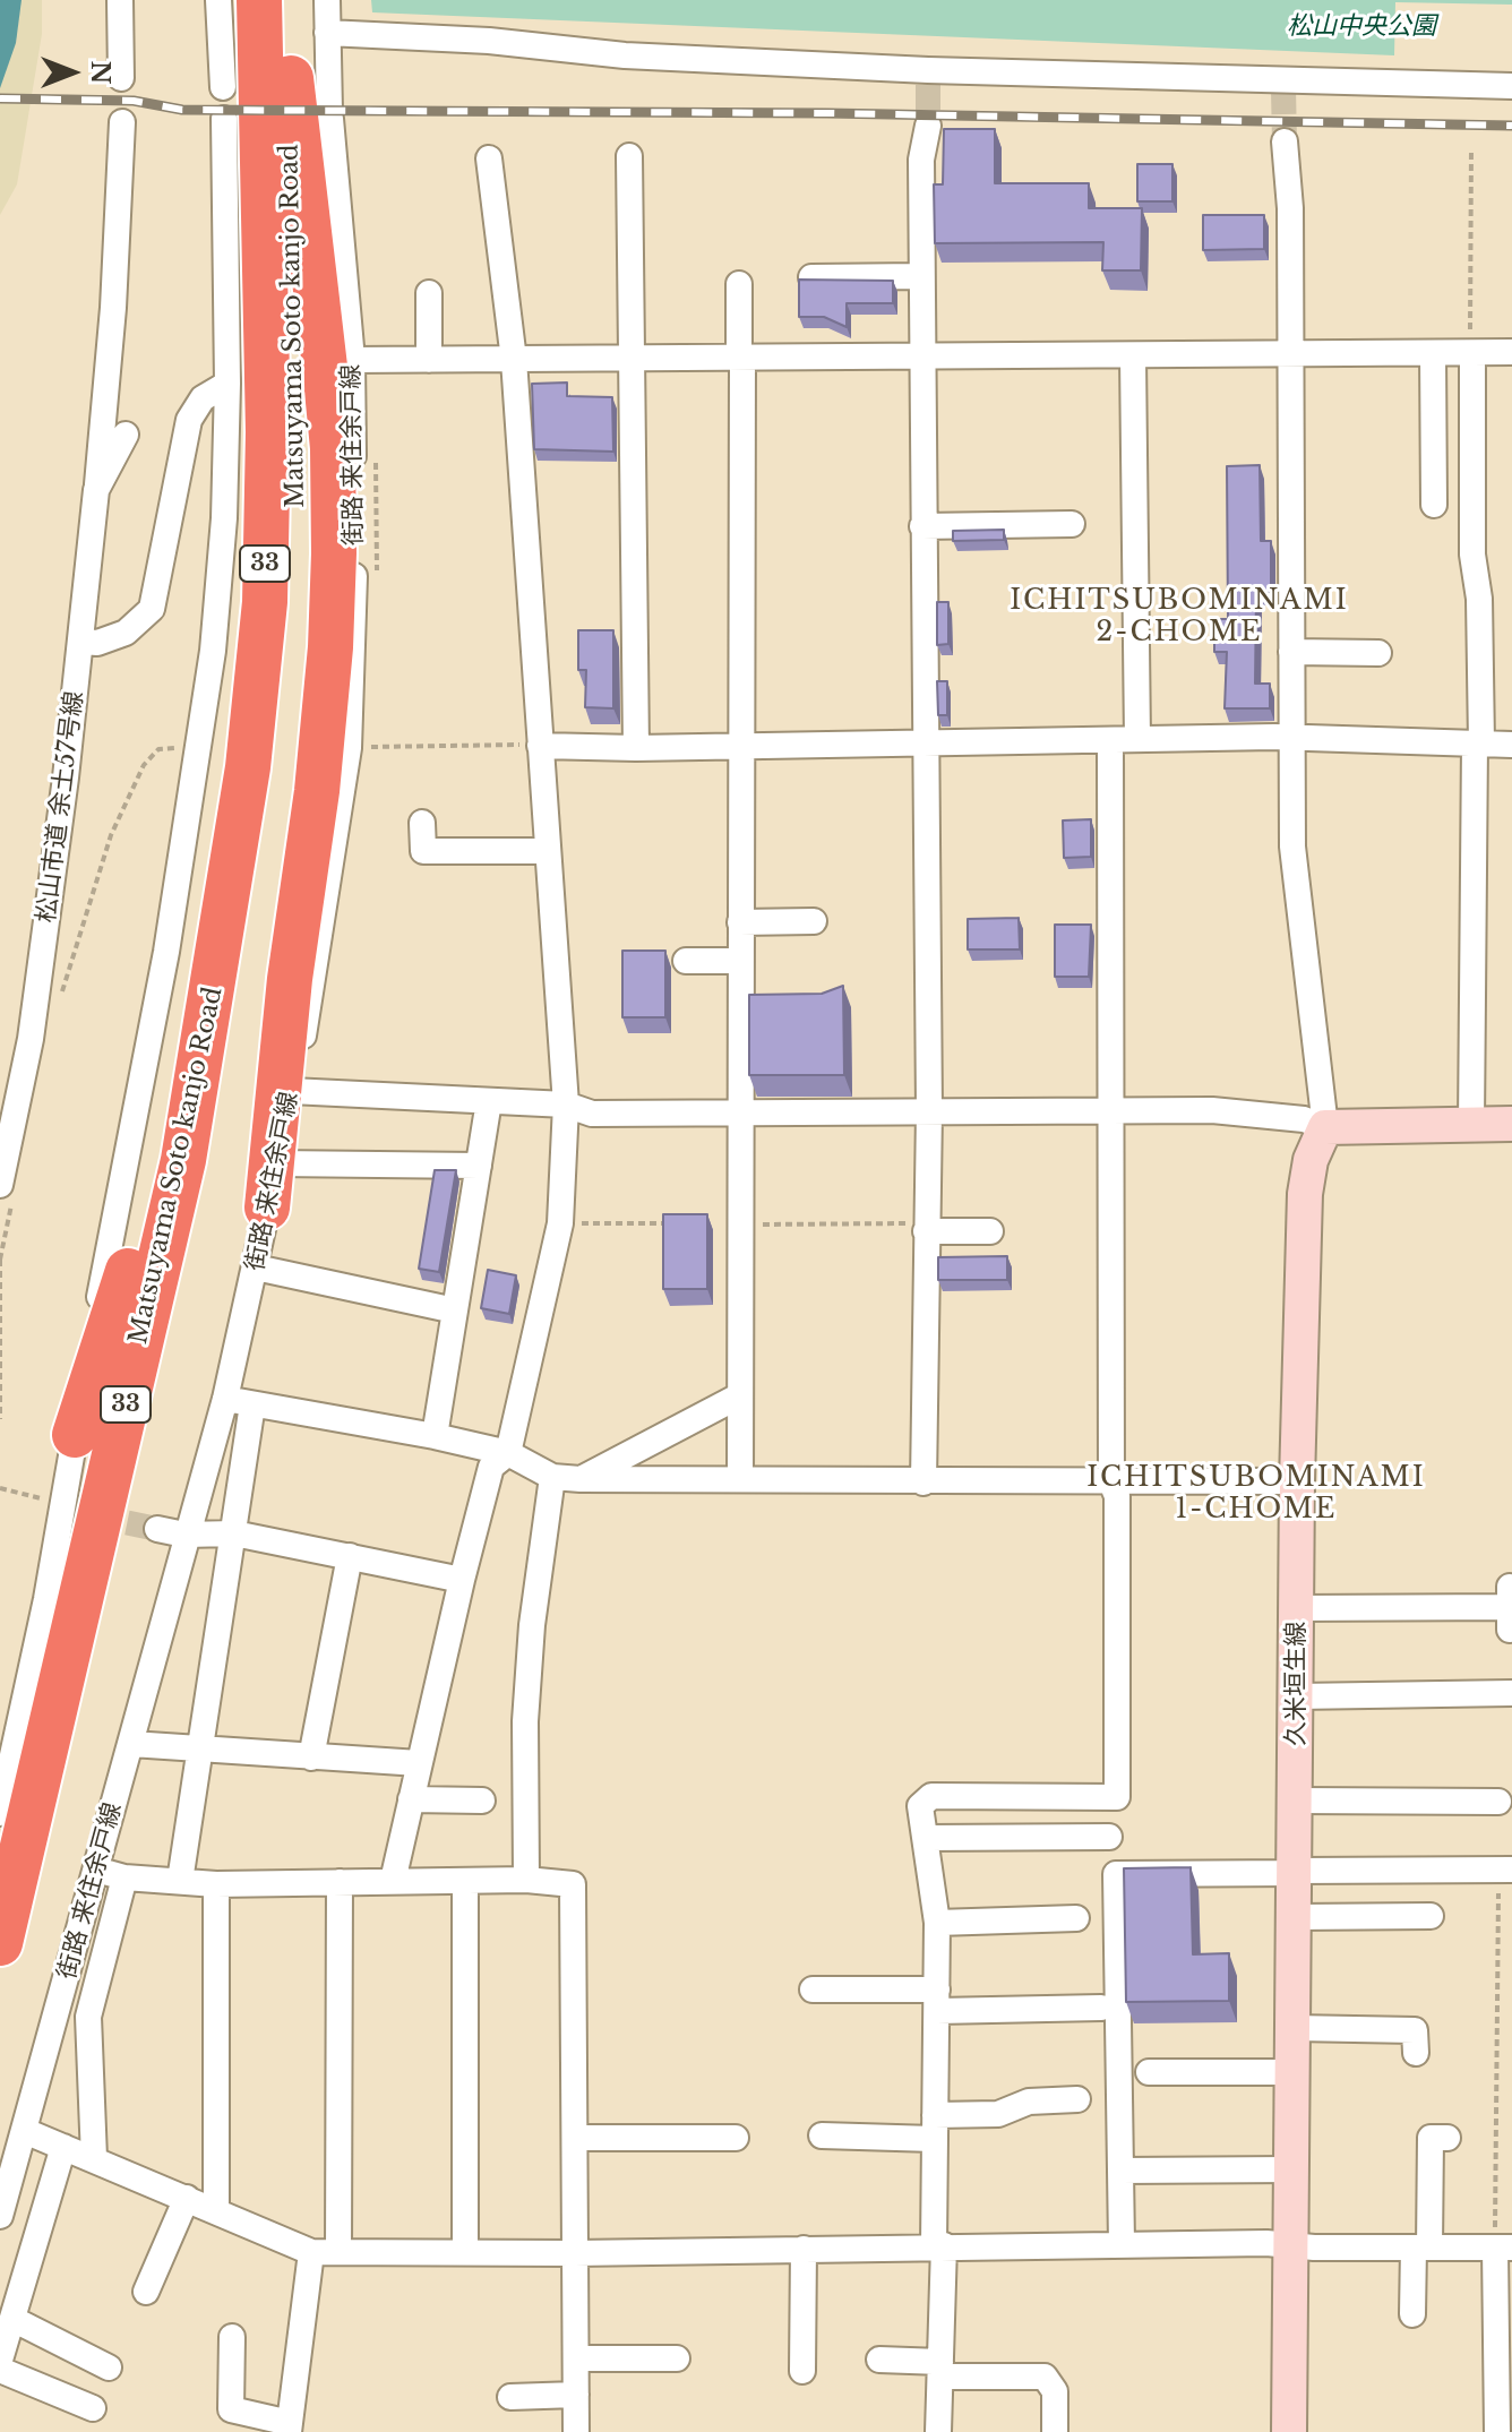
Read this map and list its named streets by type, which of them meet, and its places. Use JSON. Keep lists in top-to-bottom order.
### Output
{
  "streets": {
    "highway": ["Matsuyama Soto kanjo Road", "33"],
    "main road": ["久米垣生線"],
    "street": ["街路 来住余戸線", "松山市道 余土57号線"]
  },
  "districts": ["ICHITSUBOMINAMI 2-CHOME", "ICHITSUBOMINAMI 1-CHOME"],
  "parks": ["松山中央公園"],
  "north": "right"
}
